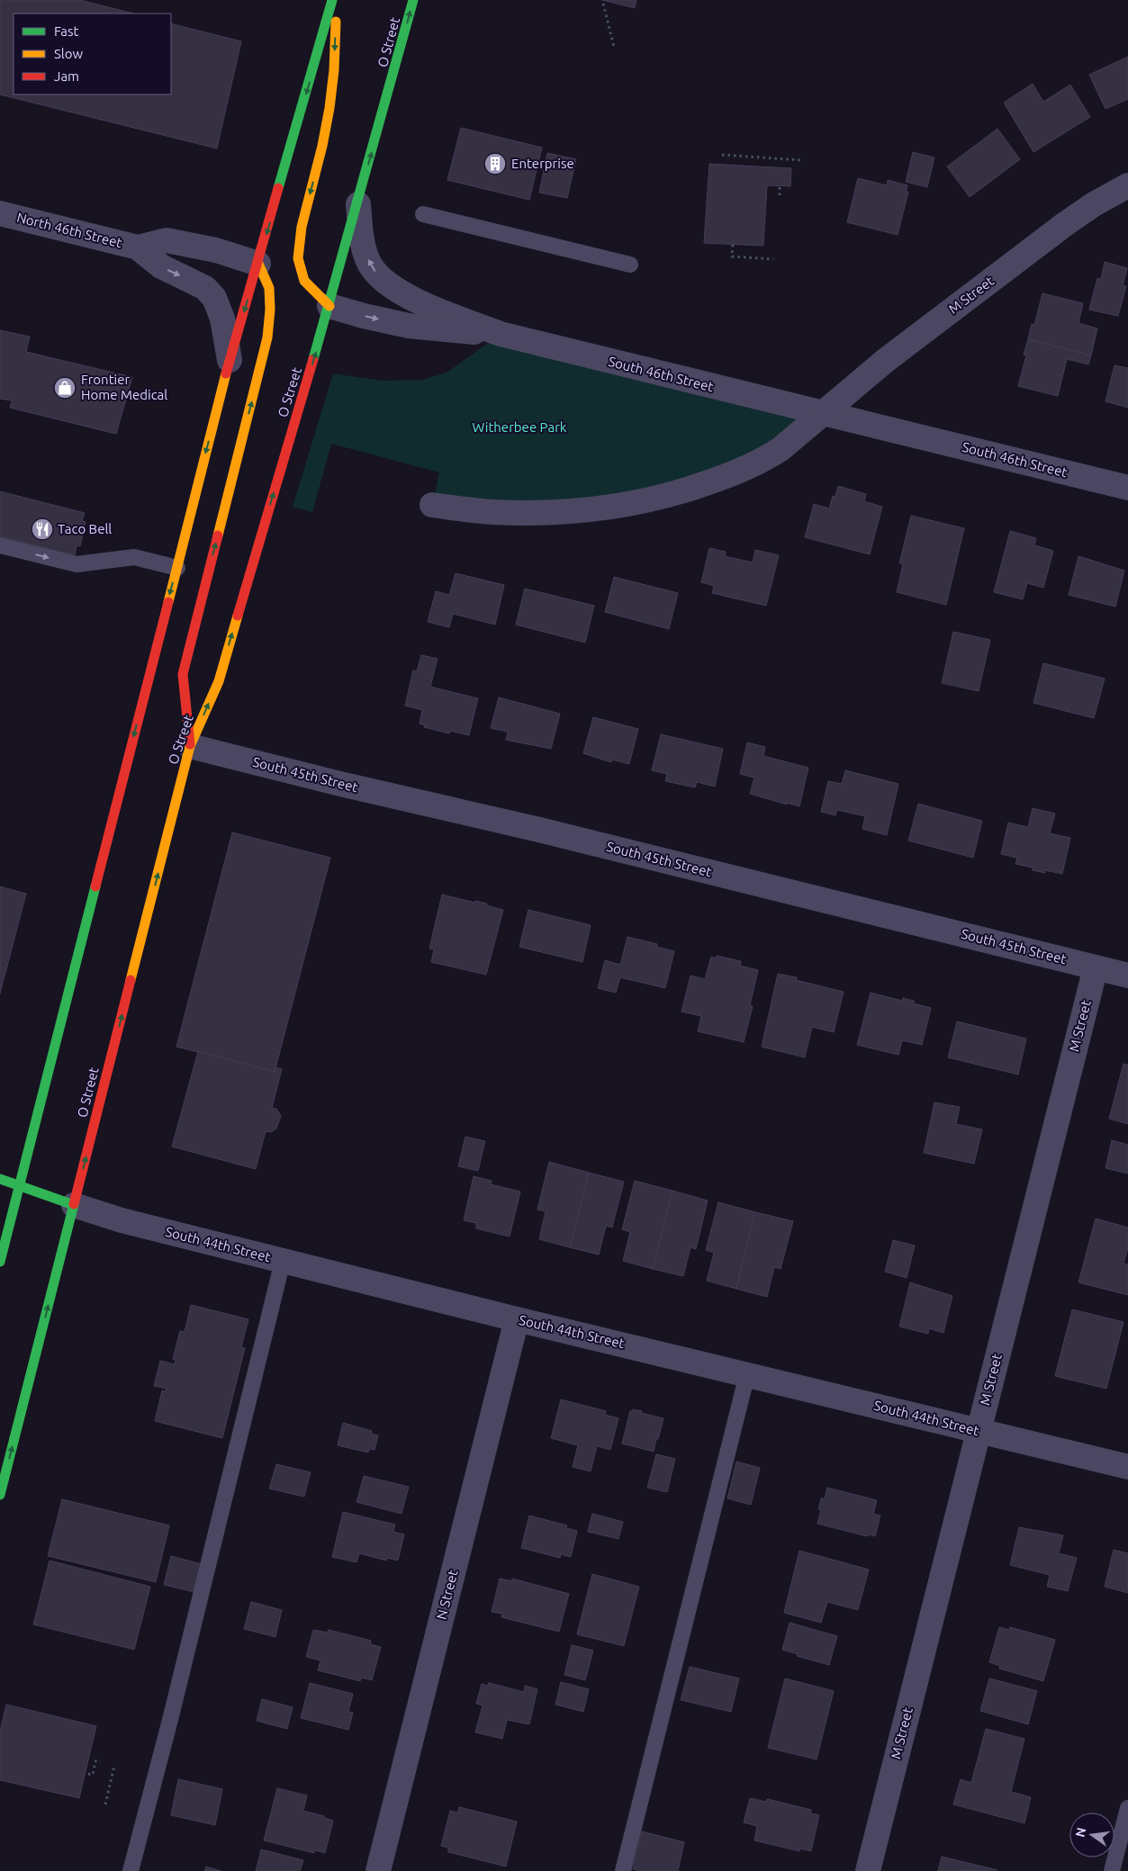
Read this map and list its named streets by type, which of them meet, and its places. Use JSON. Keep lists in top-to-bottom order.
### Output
{
  "streets": {
    "main road": ["O Street", "South 44th Street"],
    "street": [
      "North 46th Street",
      "M Street",
      "South 46th Street",
      "South 45th Street",
      "N Street"
    ]
  },
  "crossings": [
    ["O Street", "South 46th Street"],
    ["O Street", "South 45th Street"],
    ["O Street", "South 44th Street"],
    ["M Street", "South 46th Street"],
    ["M Street", "South 45th Street"],
    ["M Street", "South 44th Street"],
    ["South 44th Street", "N Street"]
  ],
  "parks": ["Witherbee Park"],
  "places": {
    "building": ["Enterprise"],
    "shop": ["Frontier Home Medical"],
    "restaurant": ["Taco Bell"]
  },
  "legend": ["Fast", "Slow", "Jam"],
  "north": "left"
}
